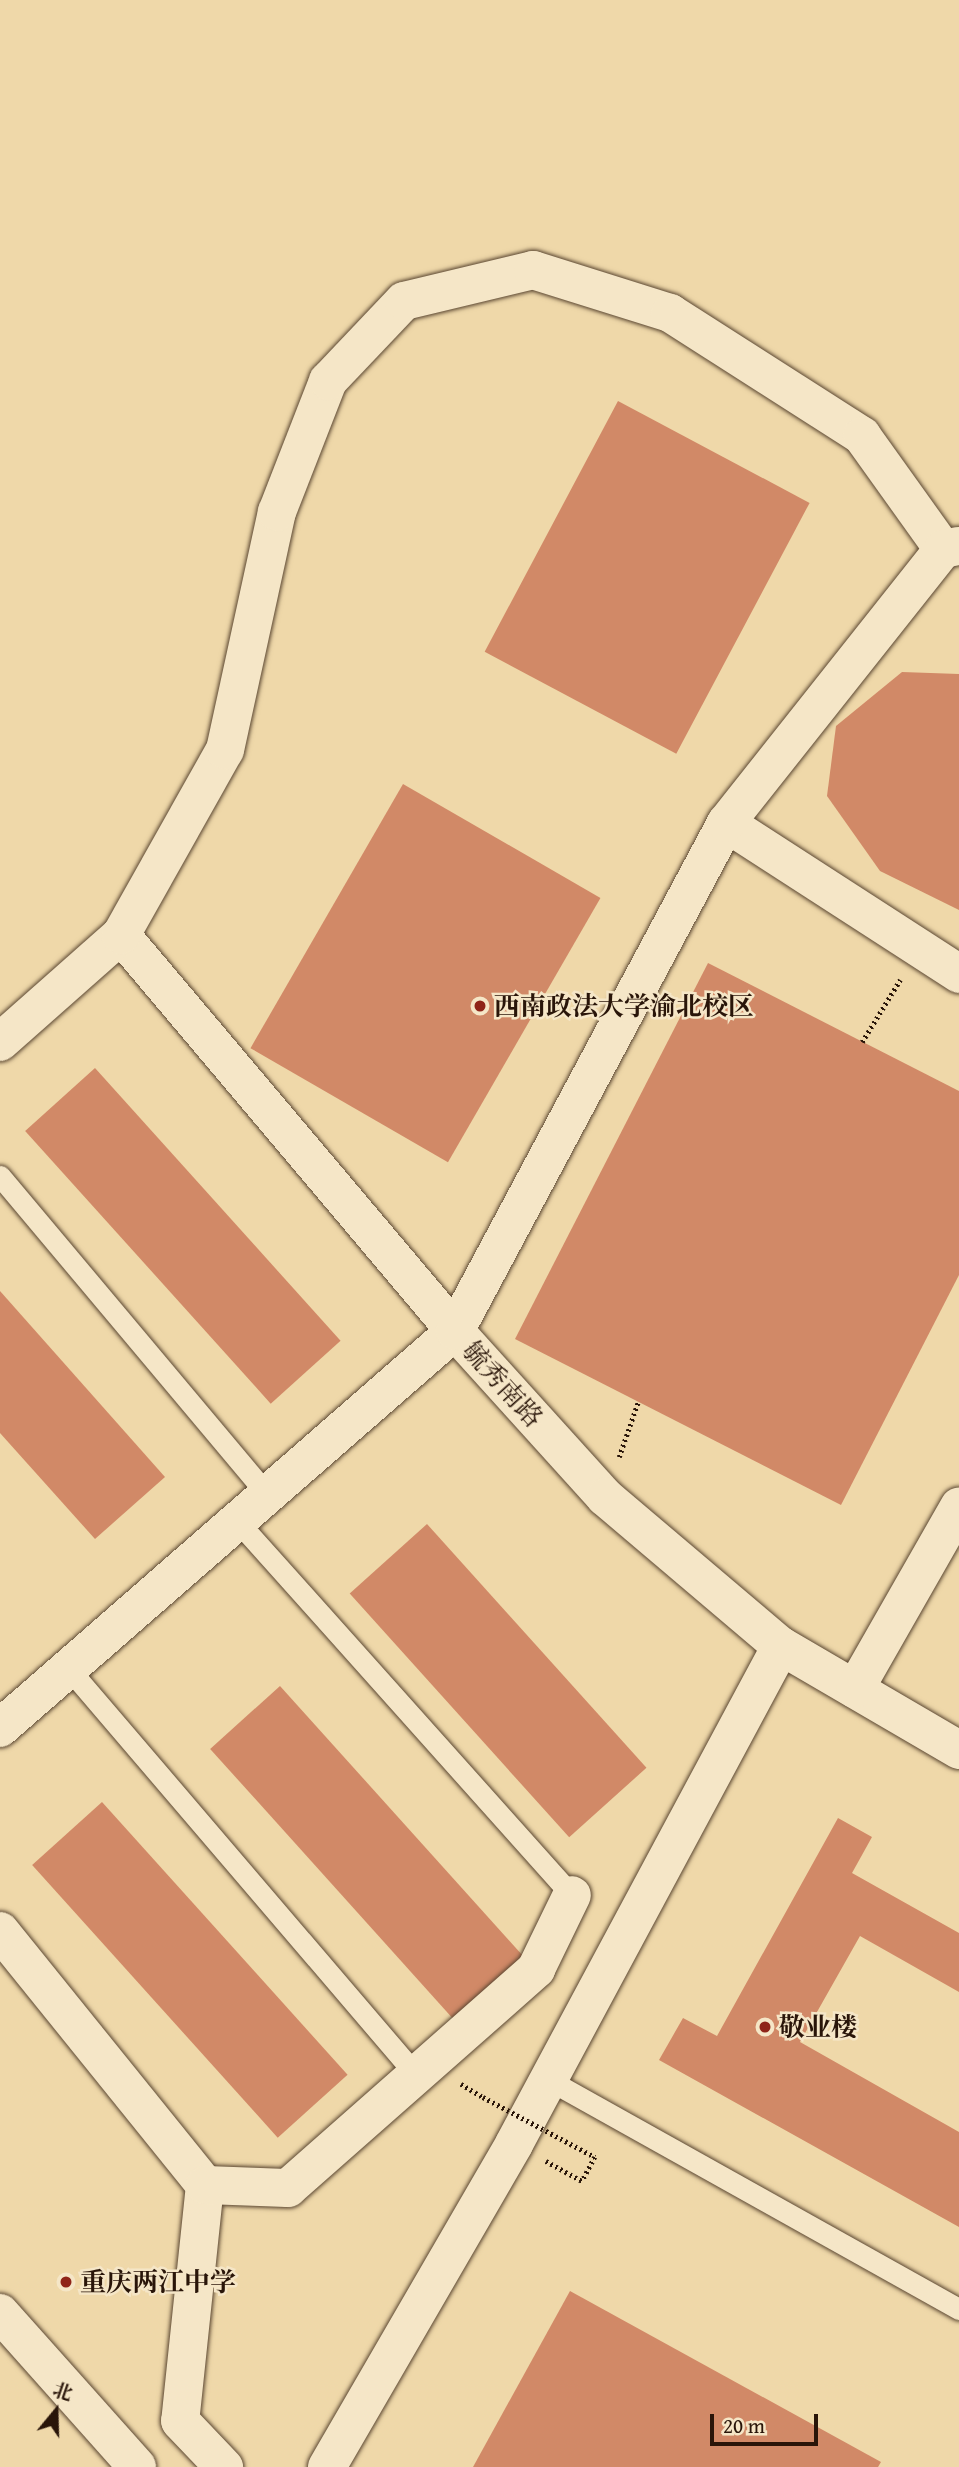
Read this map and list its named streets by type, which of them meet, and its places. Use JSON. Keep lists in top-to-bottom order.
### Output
{
  "streets": {
    "street": ["毓秀南路"]
  },
  "places": ["西南政法大学渝北校区", "敬业楼", "重庆两江中学"],
  "scale_bar": "20 m",
  "north": "top"
}
